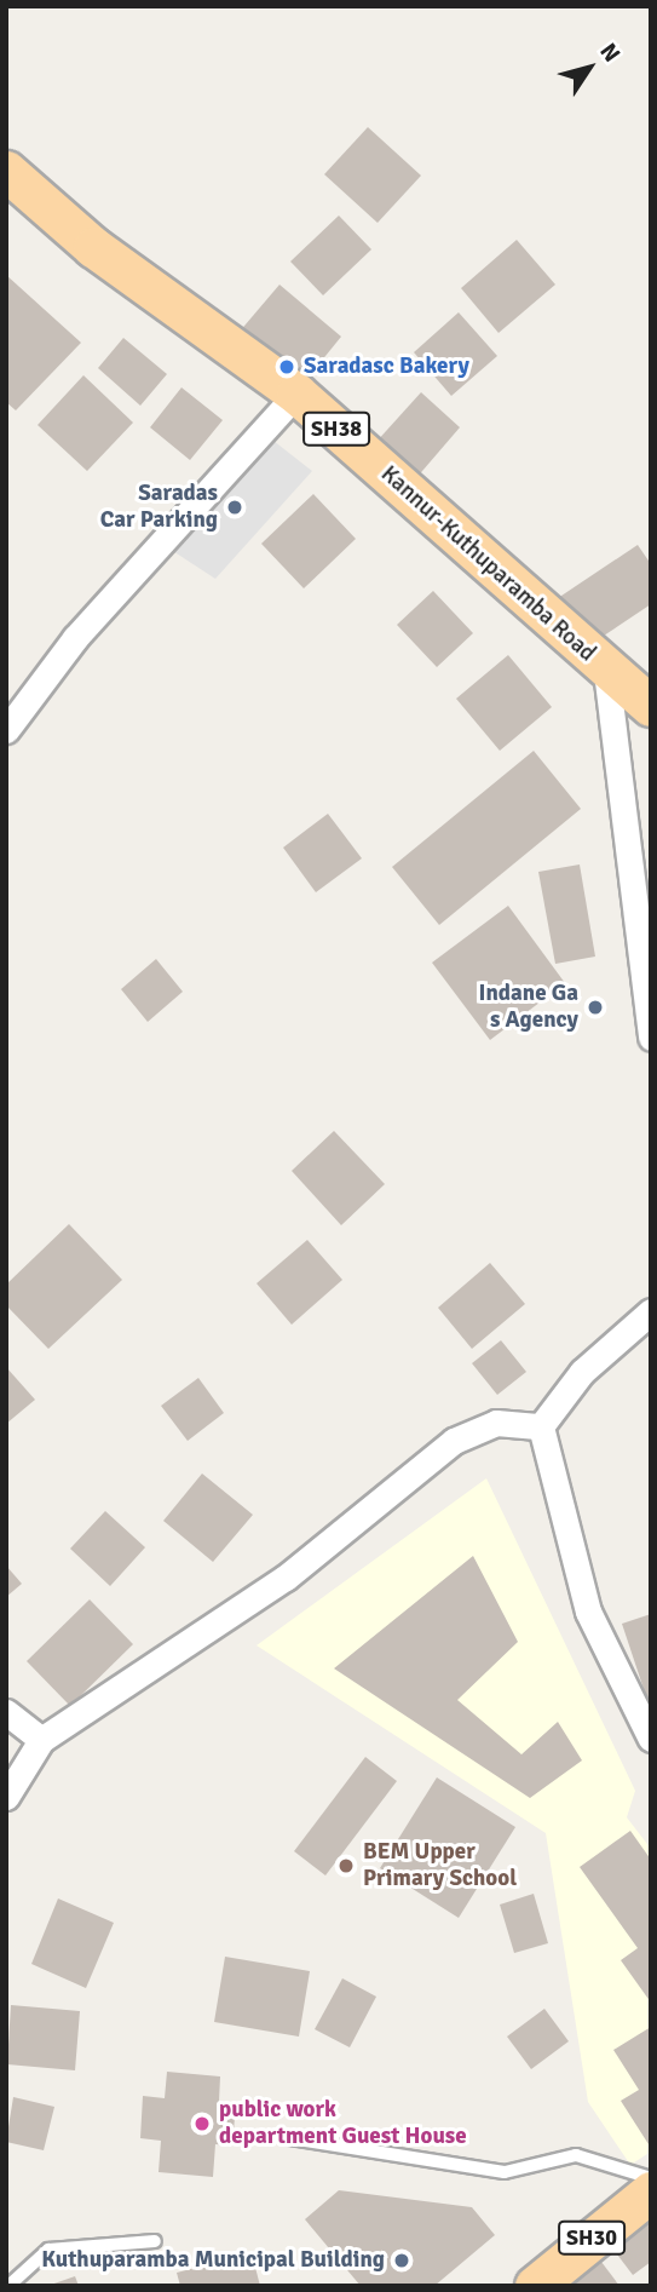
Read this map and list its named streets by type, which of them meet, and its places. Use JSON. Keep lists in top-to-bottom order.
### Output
{
  "streets": {
    "main road": ["SH38", "Kannur-Kuthuparamba Road", "SH30"]
  },
  "places": [
    "Saradasc Bakery",
    "Saradas Car Parking",
    "Indane Ga s Agency",
    "BEM Upper Primary School",
    "public work department Guest House",
    "Kuthuparamba Municipal Building"
  ],
  "north": "top right"
}
